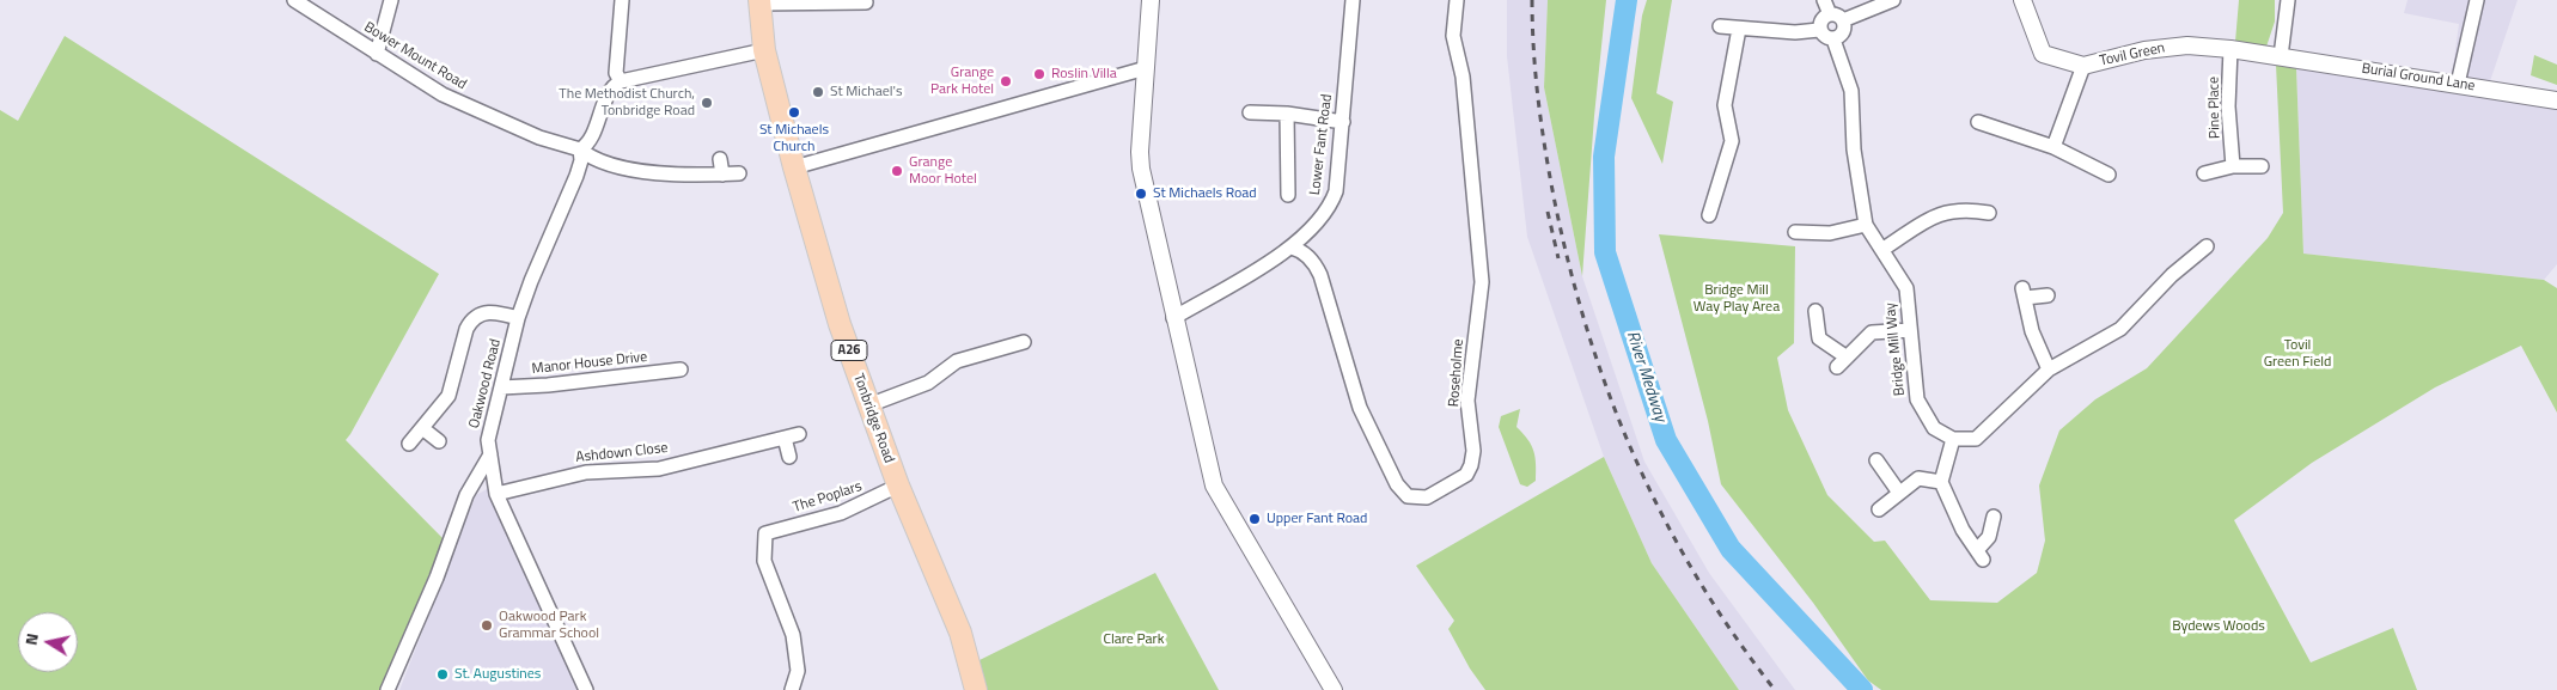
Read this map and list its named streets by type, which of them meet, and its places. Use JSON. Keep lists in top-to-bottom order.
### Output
{
  "streets": {
    "main road": ["A26", "Tonbridge Road"],
    "street": [
      "Tovil Green",
      "Bower Mount Road",
      "Burial Ground Lane",
      "Pine Place",
      "Lower Fant Road",
      "Bridge Mill Way",
      "Manor House Drive",
      "Roseholme",
      "Oakwood Road",
      "Ashdown Close",
      "The Poplars"
    ]
  },
  "crossings": [
    ["Tovil Green", "Burial Ground Lane"],
    ["Tovil Green", "Pine Place"],
    ["Bower Mount Road", "Oakwood Road"],
    ["Lower Fant Road", "Roseholme"],
    ["Manor House Drive", "Oakwood Road"],
    ["Oakwood Road", "Ashdown Close"],
    ["Tonbridge Road", "The Poplars"]
  ],
  "water": ["River Medway"],
  "parks": [
    "Bridge Mill Way Play Area",
    "Tovil Green Field",
    "Bydews Woods",
    "Clare Park"
  ],
  "places": [
    "Roslin Villa",
    "Grange Park Hotel",
    "St Michael's",
    "The Methodist Church, Tonbridge Road",
    "St Michaels Church",
    "Grange Moor Hotel",
    "St Michaels Road",
    "Upper Fant Road",
    "Oakwood Park Grammar School",
    "St. Augustines"
  ],
  "north": "left"
}
